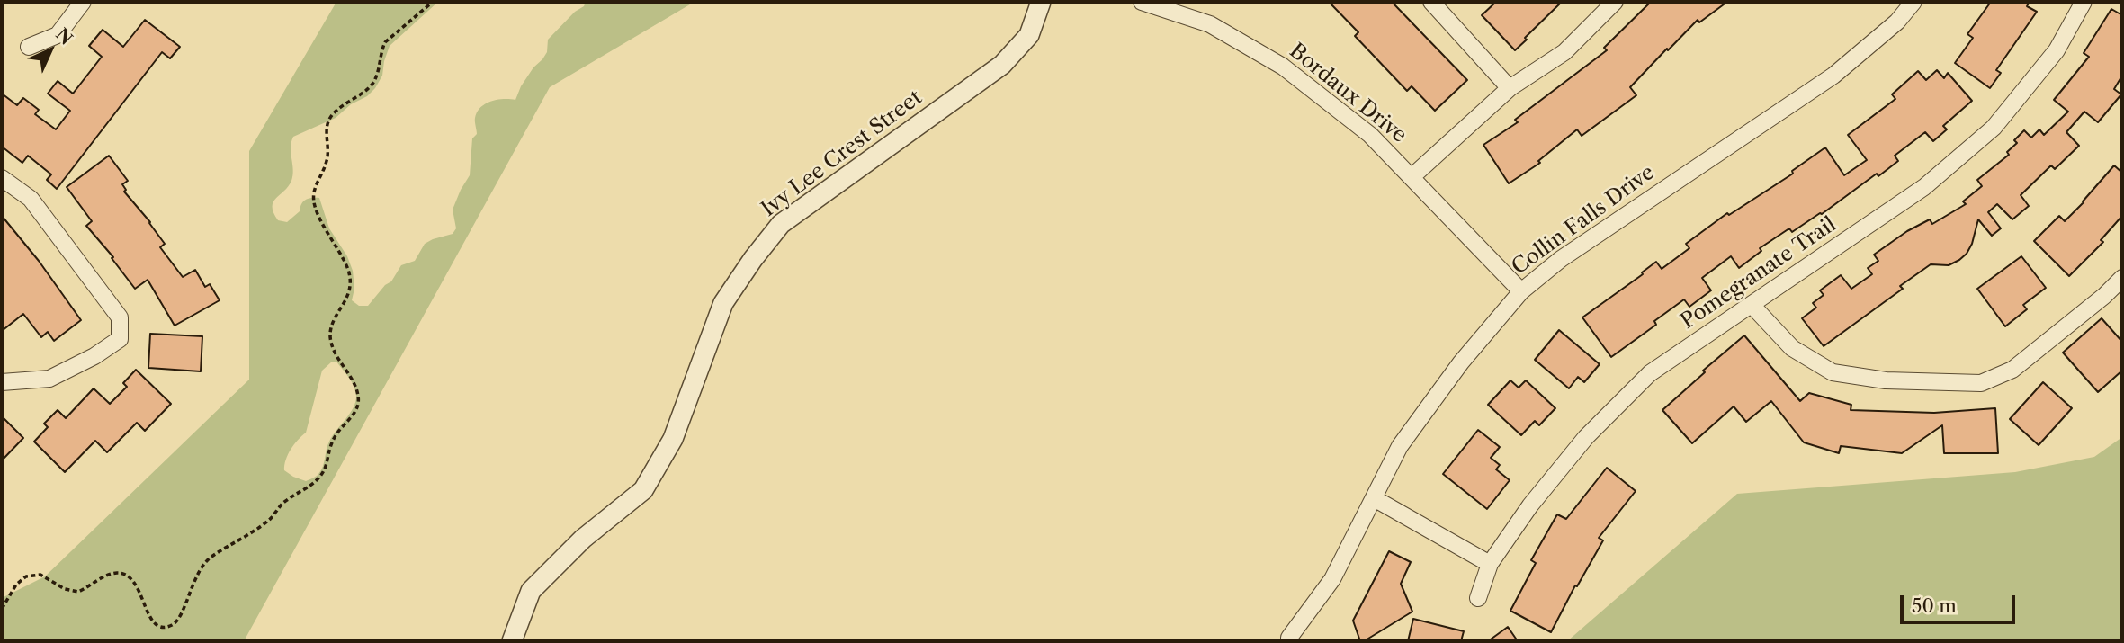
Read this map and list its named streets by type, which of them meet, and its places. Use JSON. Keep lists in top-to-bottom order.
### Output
{
  "streets": {
    "street": [
      "Bordaux Drive",
      "Ivy Lee Crest Street",
      "Collin Falls Drive",
      "Pomegranate Trail"
    ]
  },
  "crossings": [
    ["Bordaux Drive", "Collin Falls Drive"]
  ],
  "scale_bar": "50 m",
  "north": "top right"
}
